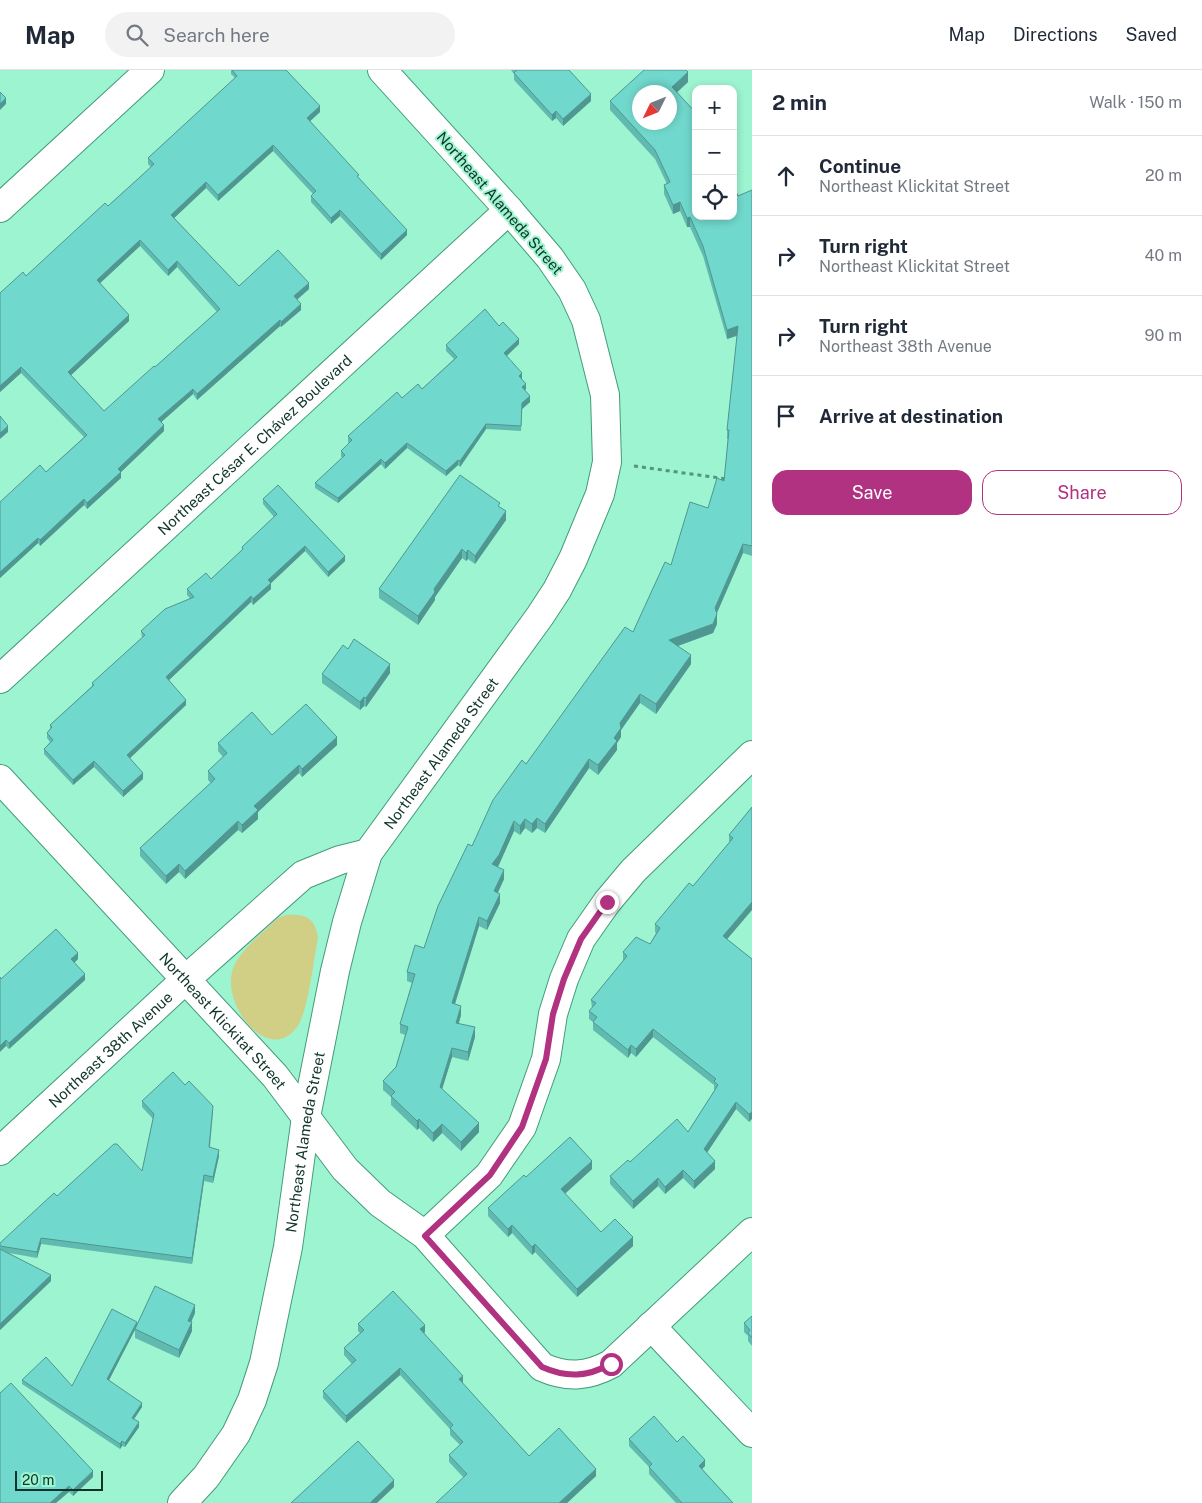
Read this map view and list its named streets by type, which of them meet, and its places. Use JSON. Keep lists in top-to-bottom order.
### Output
{
  "streets": {
    "street": [
      "Northeast Alameda Street",
      "Northeast César E. Chávez Boulevard",
      "Northeast Klickitat Street",
      "Northeast 38th Avenue"
    ]
  },
  "crossings": [
    ["Northeast Alameda Street", "Northeast César E. Chávez Boulevard"],
    ["Northeast Alameda Street", "Northeast Klickitat Street"],
    ["Northeast Alameda Street", "Northeast 38th Avenue"],
    ["Northeast Klickitat Street", "Northeast 38th Avenue"]
  ],
  "scale_bar": "20 m",
  "north": "bottom left",
  "page": {
    "header": "Map",
    "search": "Search here",
    "nav": ["Map", "Directions", "Saved"],
    "heading": ["2 min", "Walk · 150 m"],
    "map_buttons": ["+", "−"],
    "list": [
      ["Continue", "Northeast Klickitat Street", "20 m"],
      ["Turn right", "Northeast Klickitat Street", "40 m"],
      ["Turn right", "Northeast 38th Avenue", "90 m"],
      "Arrive at destination"
    ],
    "buttons": ["Save", "Share"],
    "scale": "20 m"
  }
}
